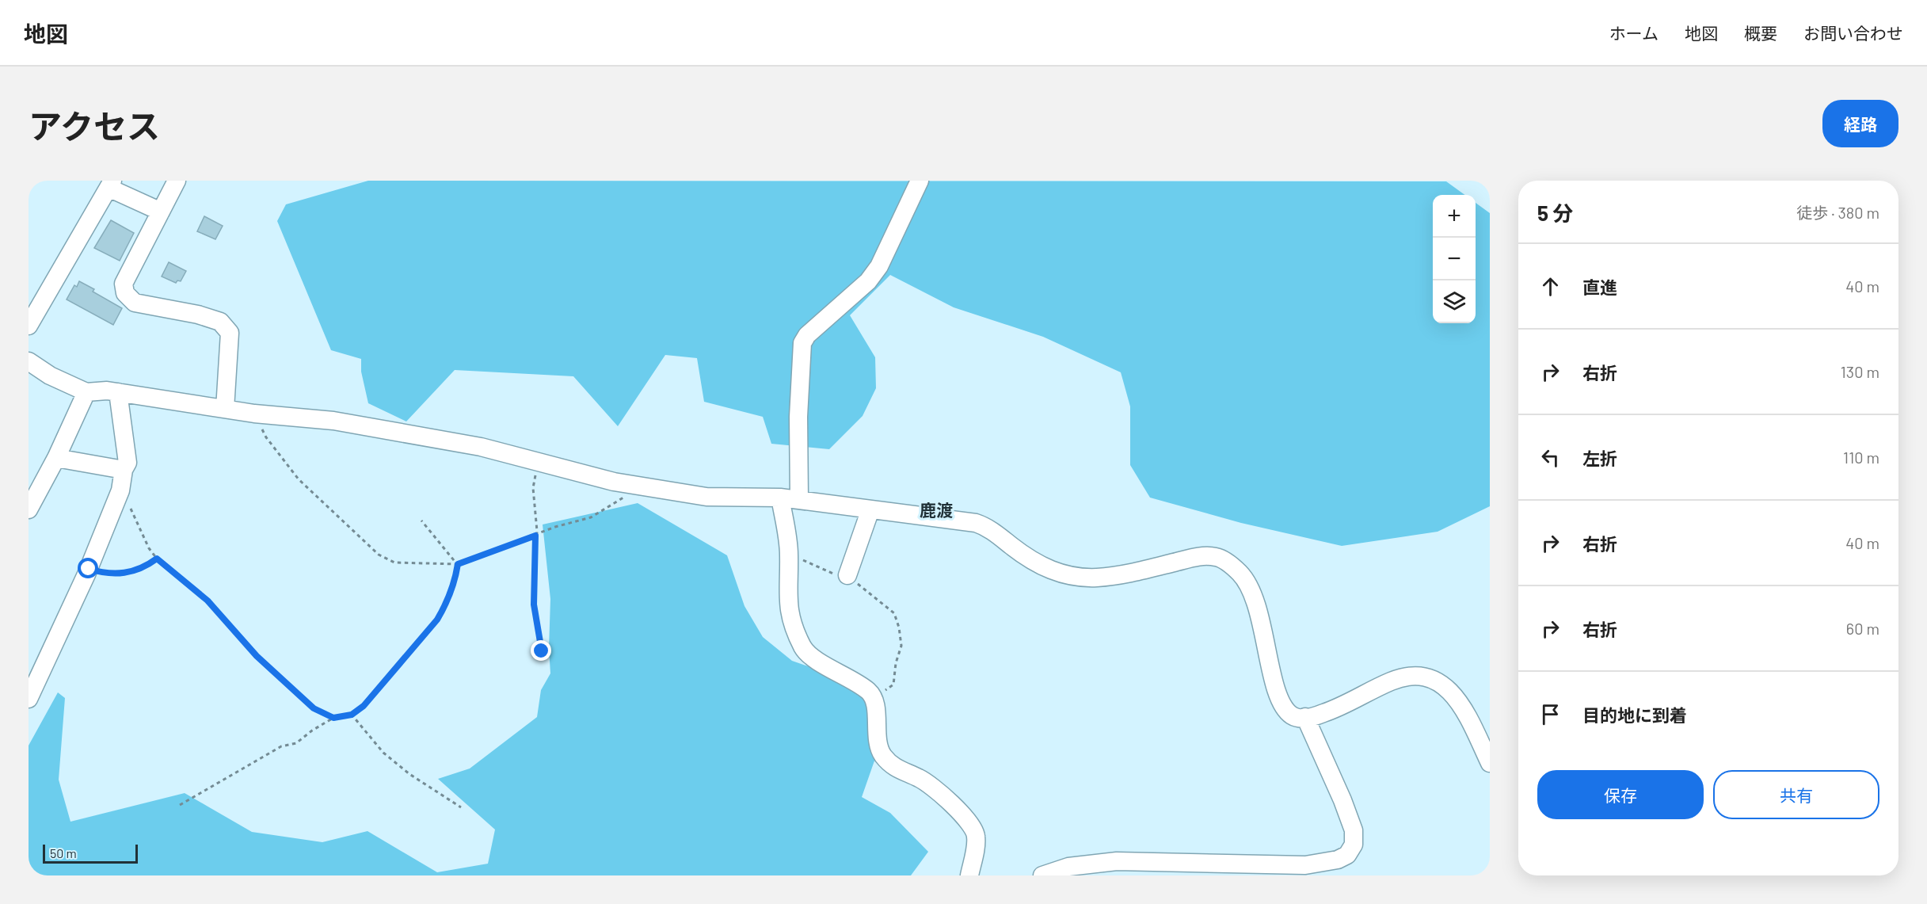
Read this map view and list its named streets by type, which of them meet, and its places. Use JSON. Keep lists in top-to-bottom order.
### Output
{
  "districts": ["鹿渡"],
  "scale_bar": "50 m",
  "page": {
    "header": "地図",
    "nav": [
      "ホーム",
      "地図",
      "概要",
      "お問い合わせ"
    ],
    "title": "アクセス",
    "buttons": [
      "経路",
      ["保存", "共有"]
    ],
    "heading": ["5 分", "徒歩 · 380 m"],
    "map_buttons": ["+", "−"],
    "list": [
      ["直進", "40 m"],
      ["右折", "130 m"],
      ["左折", "110 m"],
      ["右折", "40 m"],
      ["右折", "60 m"],
      "目的地に到着"
    ],
    "scale": "50 m"
  }
}
